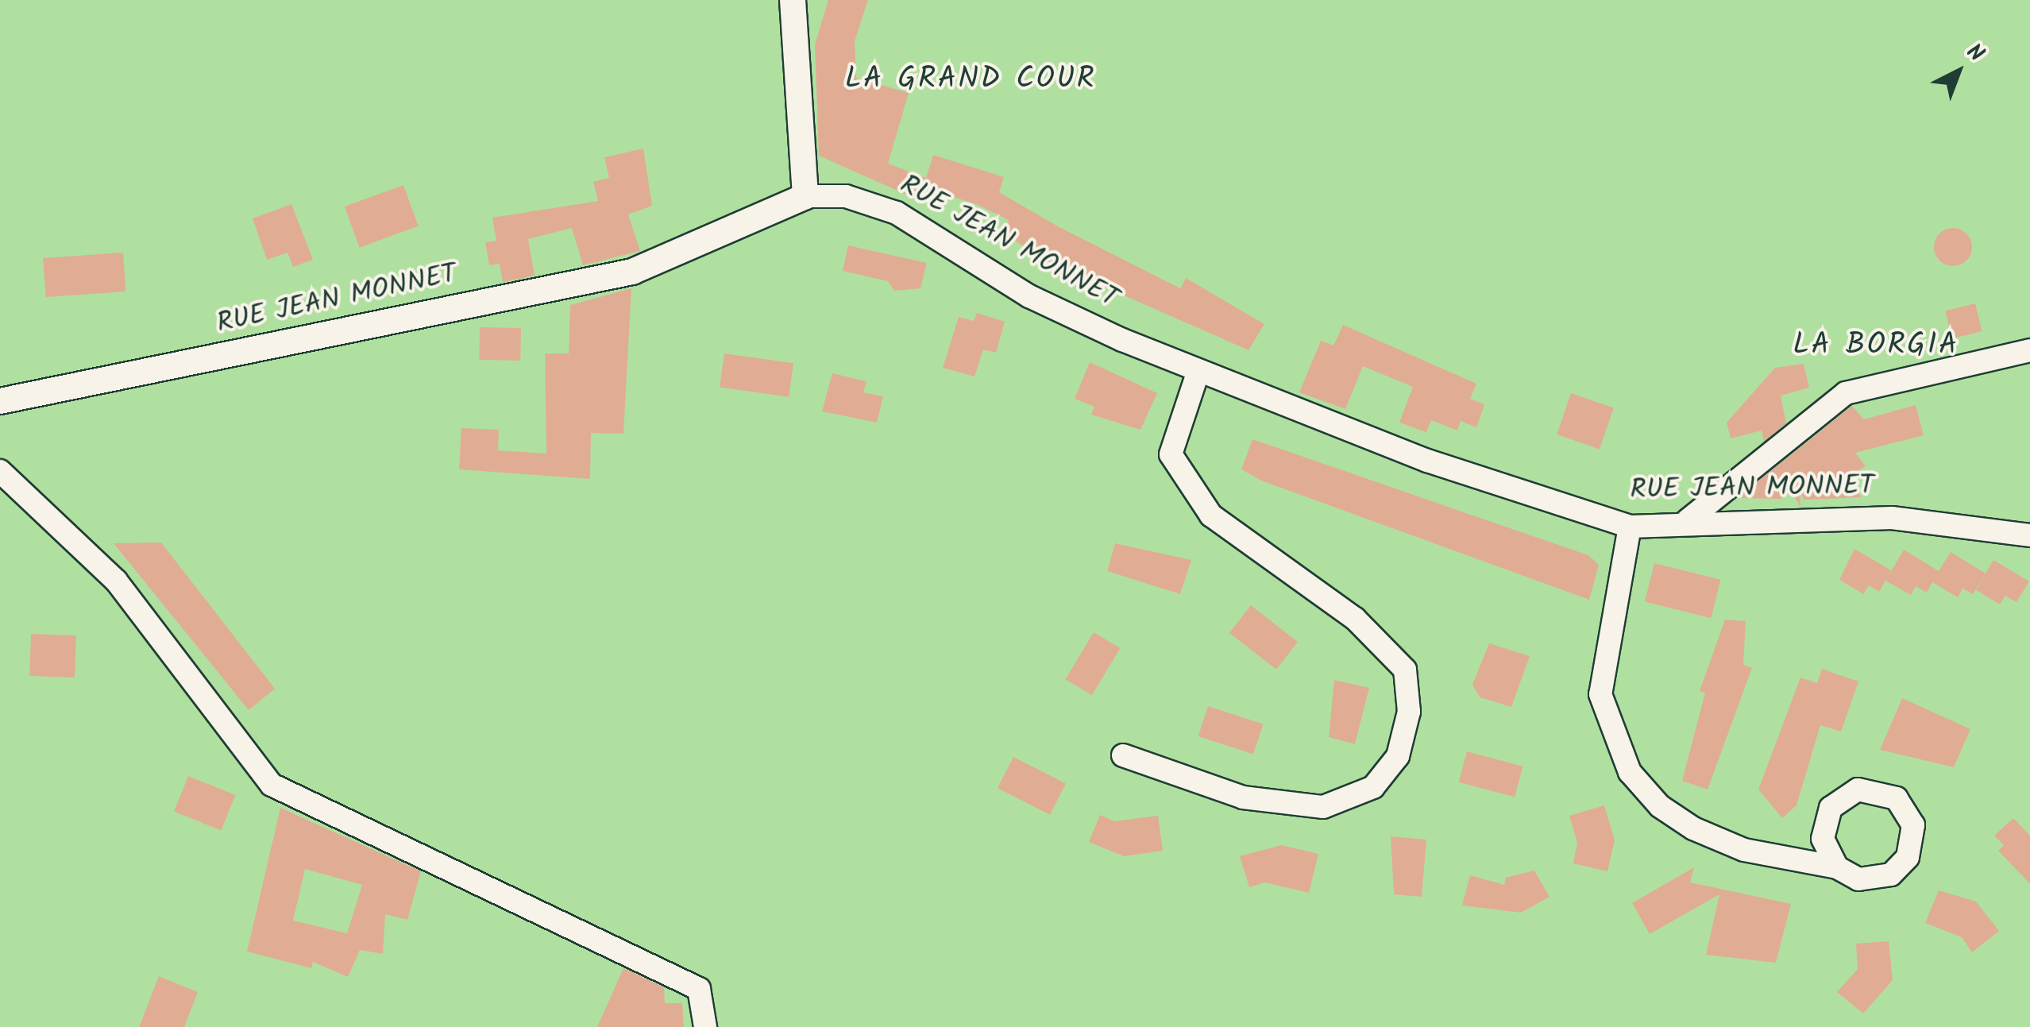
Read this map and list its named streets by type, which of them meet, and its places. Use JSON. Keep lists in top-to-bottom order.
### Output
{
  "streets": {
    "street": ["RUE JEAN MONNET"]
  },
  "districts": ["LA GRAND COUR", "LA BORGIA"],
  "north": "top right"
}
